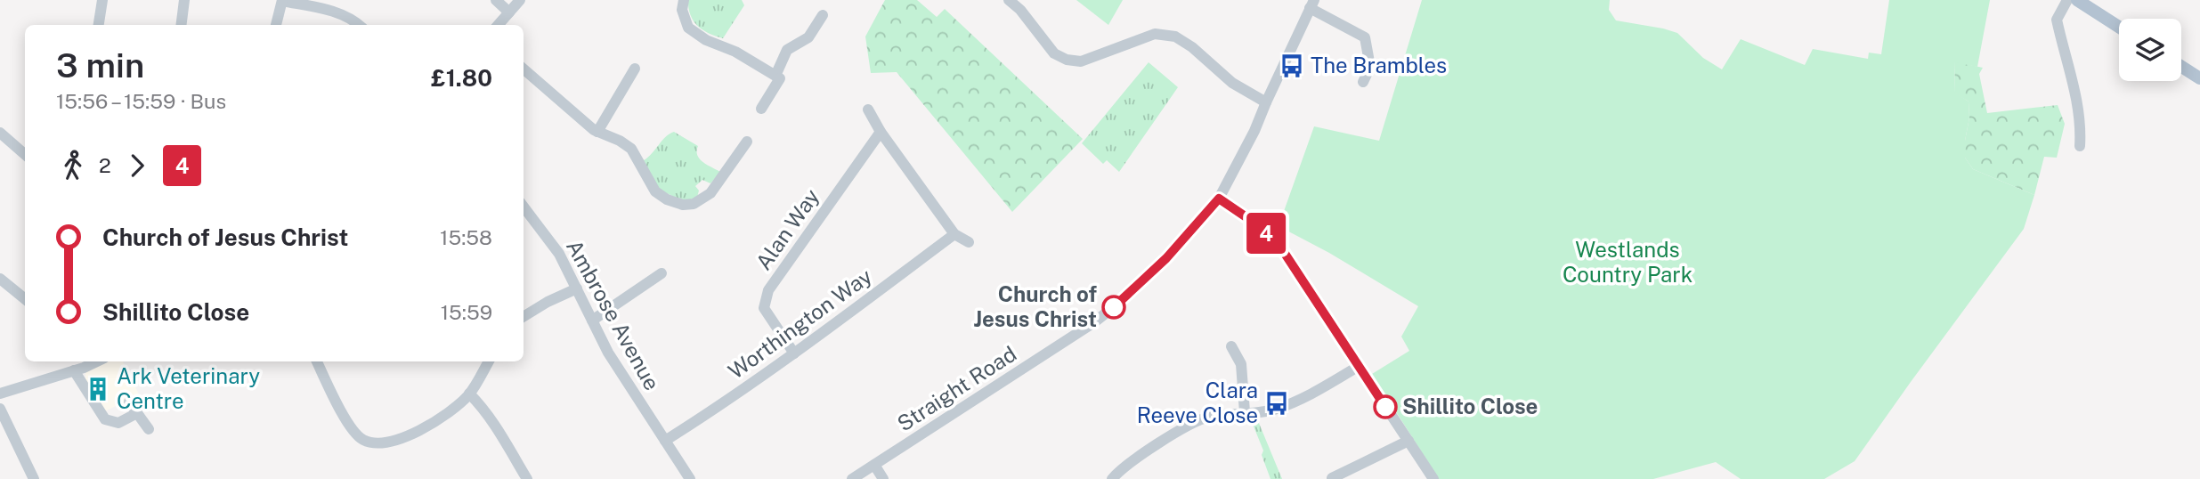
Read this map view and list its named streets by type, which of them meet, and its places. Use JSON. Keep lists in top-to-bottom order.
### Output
{
  "streets": {
    "street": [
      "Alan Way",
      "Ambrose Avenue",
      "Worthington Way",
      "Straight Road"
    ]
  },
  "crossings": [
    ["Alan Way", "Worthington Way"],
    ["Ambrose Avenue", "Worthington Way"]
  ],
  "parks": ["Westlands Country Park"],
  "places": {
    "bus stop": ["The Brambles", "Clara Reeve Close"],
    "other": ["Church of Jesus Christ", "Shillito Close"],
    "building": ["Ark Veterinary Centre"]
  },
  "lines": ["bus line 4"],
  "page": {
    "on_map": "4",
    "heading": ["3 min", "15:56 – 15:59 · Bus", "£1.80"],
    "legs": ["2", "4"],
    "list": [
      {
        "name": "Church of Jesus Christ",
        "value": "15:58"
      },
      {
        "name": "Shillito Close",
        "value": "15:59"
      }
    ]
  }
}
